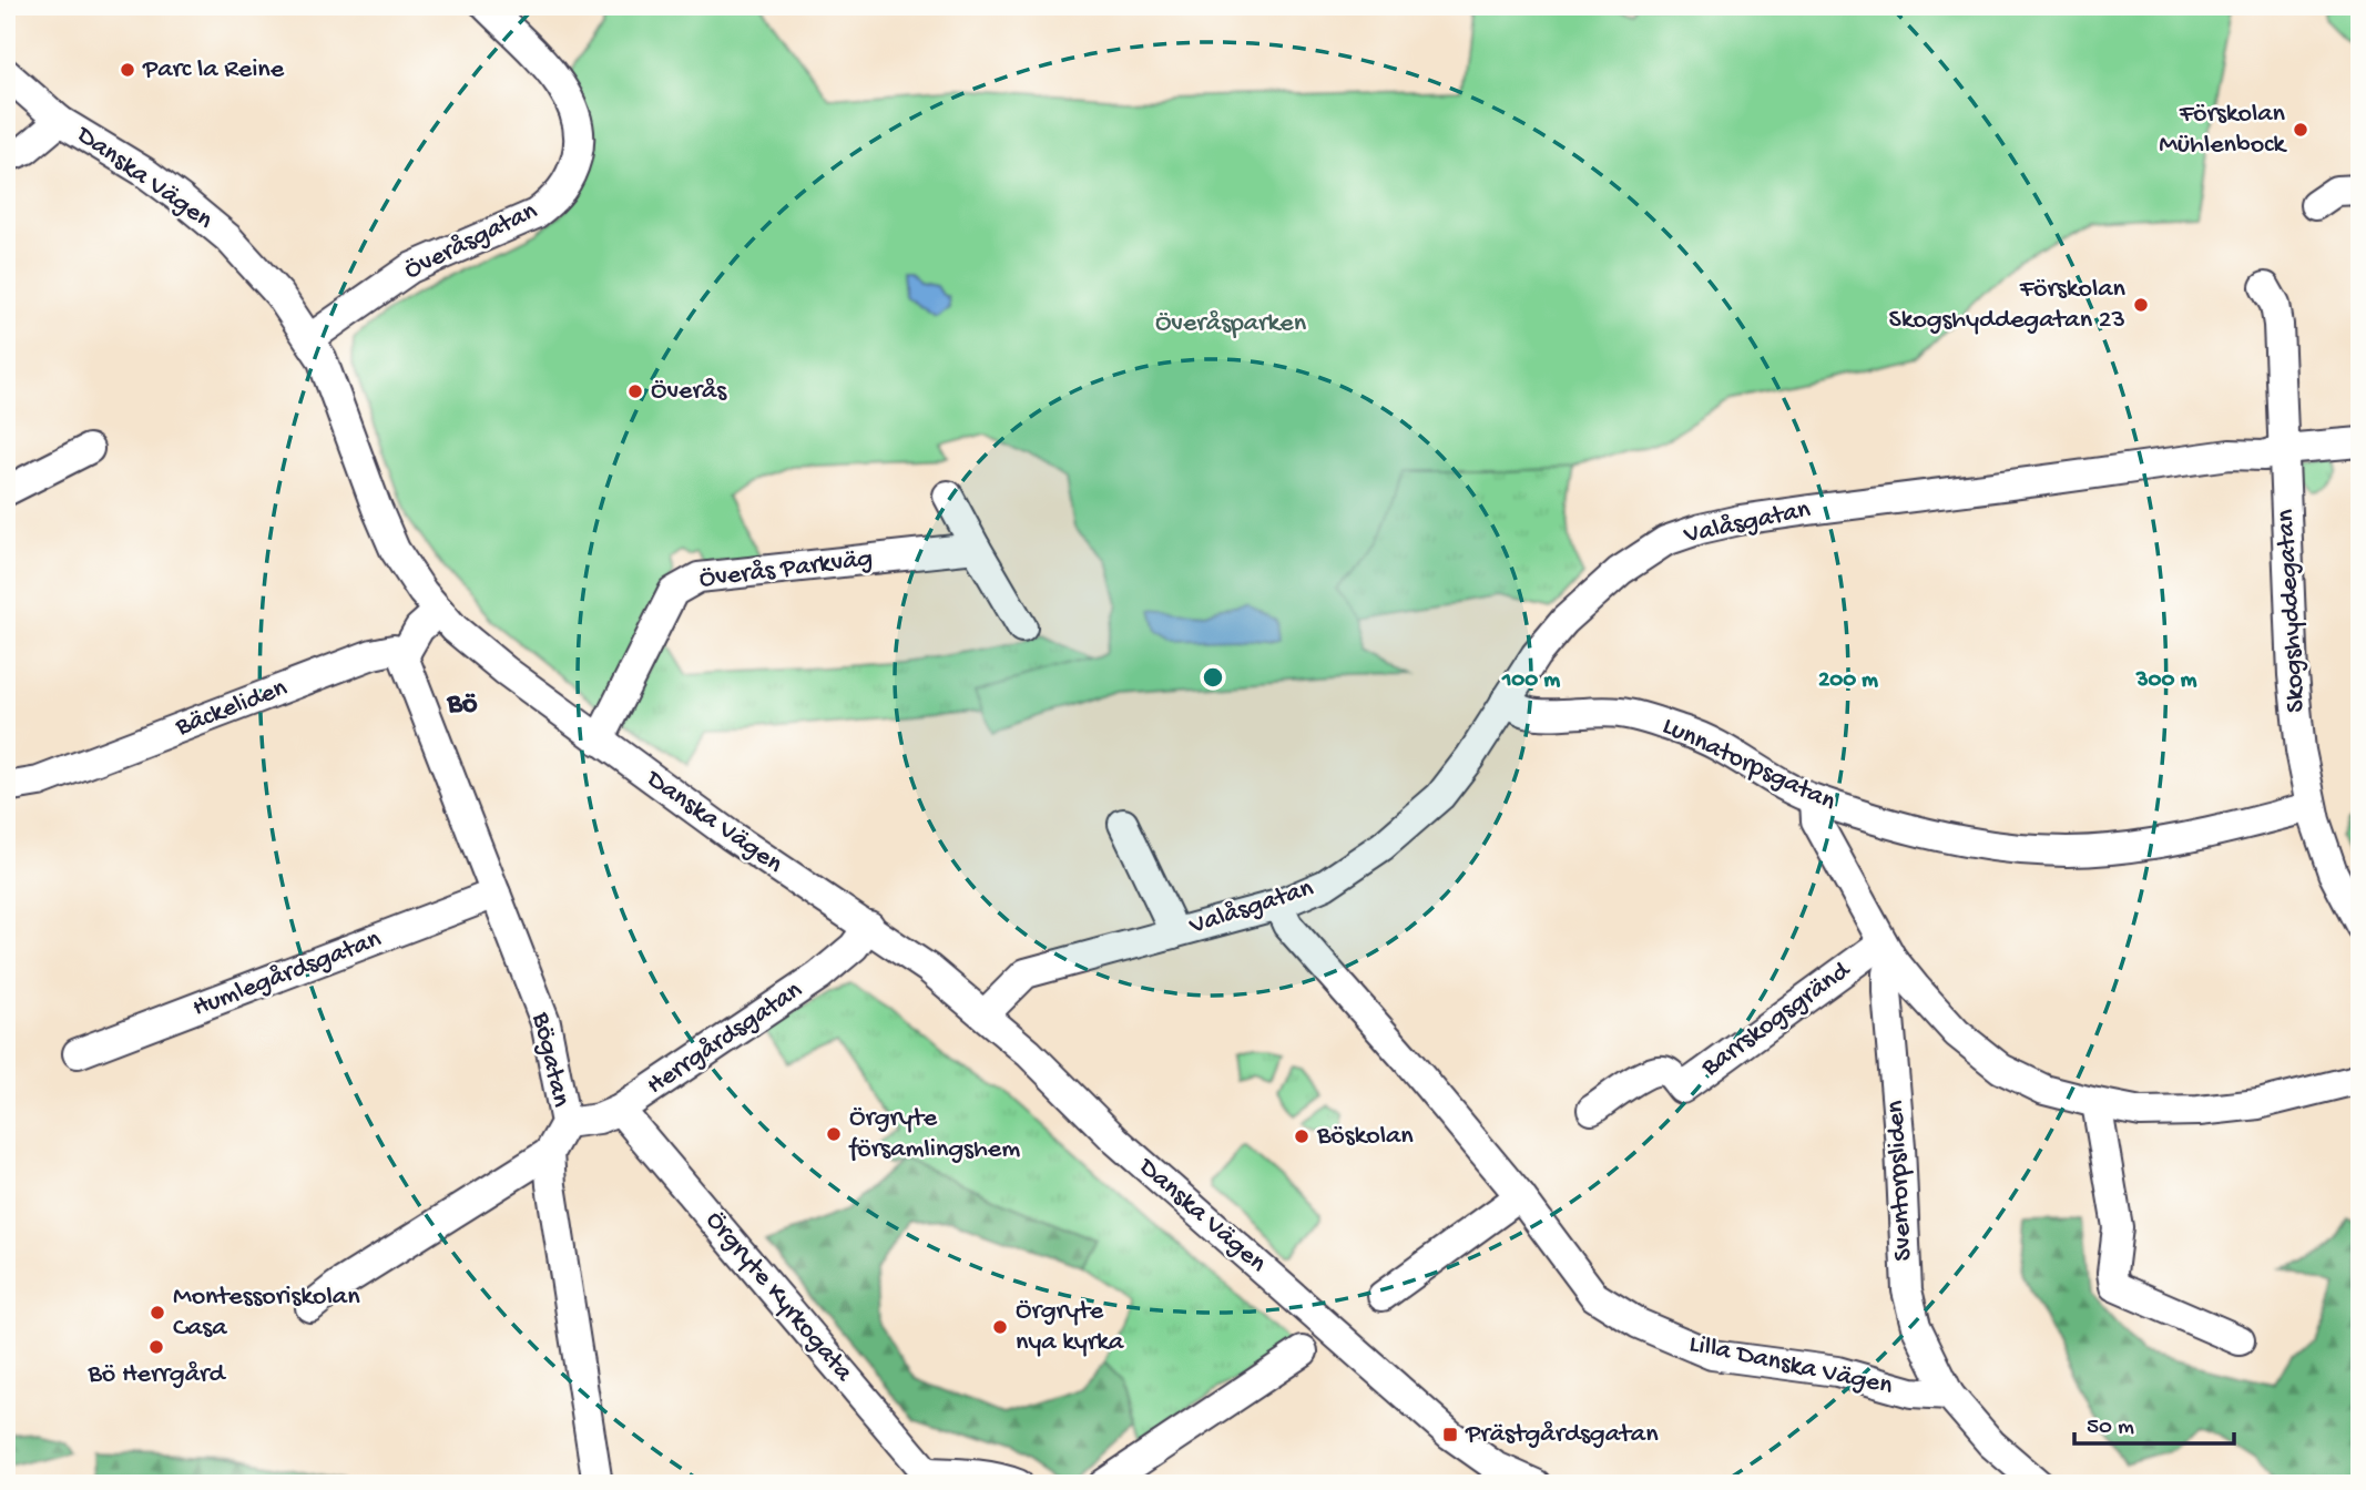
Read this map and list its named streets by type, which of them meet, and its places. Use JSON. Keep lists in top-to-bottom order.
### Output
{
  "streets": {
    "street": [
      "Danska Vägen",
      "Överåsgatan",
      "Valåsgatan",
      "Överås Parkväg",
      "Skogshyddegatan",
      "Bäckeliden",
      "Lunnatorpsgatan",
      "Humlegårdsgatan",
      "Barrskogsgränd",
      "Herrgårdsgatan",
      "Bögatan",
      "Sventorpsliden",
      "Örgryte Kyrkogata",
      "Lilla Danska Vägen"
    ]
  },
  "crossings": [
    ["Danska Vägen", "Överåsgatan"],
    ["Danska Vägen", "Valåsgatan"],
    ["Danska Vägen", "Överås Parkväg"],
    ["Danska Vägen", "Herrgårdsgatan"],
    ["Valåsgatan", "Skogshyddegatan"],
    ["Valåsgatan", "Lunnatorpsgatan"],
    ["Valåsgatan", "Lilla Danska Vägen"],
    ["Skogshyddegatan", "Lunnatorpsgatan"],
    ["Bäckeliden", "Bögatan"],
    ["Humlegårdsgatan", "Bögatan"],
    ["Barrskogsgränd", "Sventorpsliden"],
    ["Herrgårdsgatan", "Bögatan"],
    ["Herrgårdsgatan", "Örgryte Kyrkogata"],
    ["Sventorpsliden", "Lilla Danska Vägen"]
  ],
  "districts": ["Bö"],
  "parks": ["Överåsparken"],
  "places": {
    "other": [
      "Parc la Reine",
      "Förskolan Mühlenbock",
      "Förskolan Skogshyddegatan 23",
      "Överås",
      "Örgryte församlingshem",
      "Böskolan",
      "Montessoriskolan Casa",
      "Örgryte nya kyrka",
      "Bö Herrgård"
    ],
    "transit": ["Prästgårdsgatan"]
  },
  "scale_bar": "50 m",
  "rings": ["100 m", "200 m", "300 m"]
}
